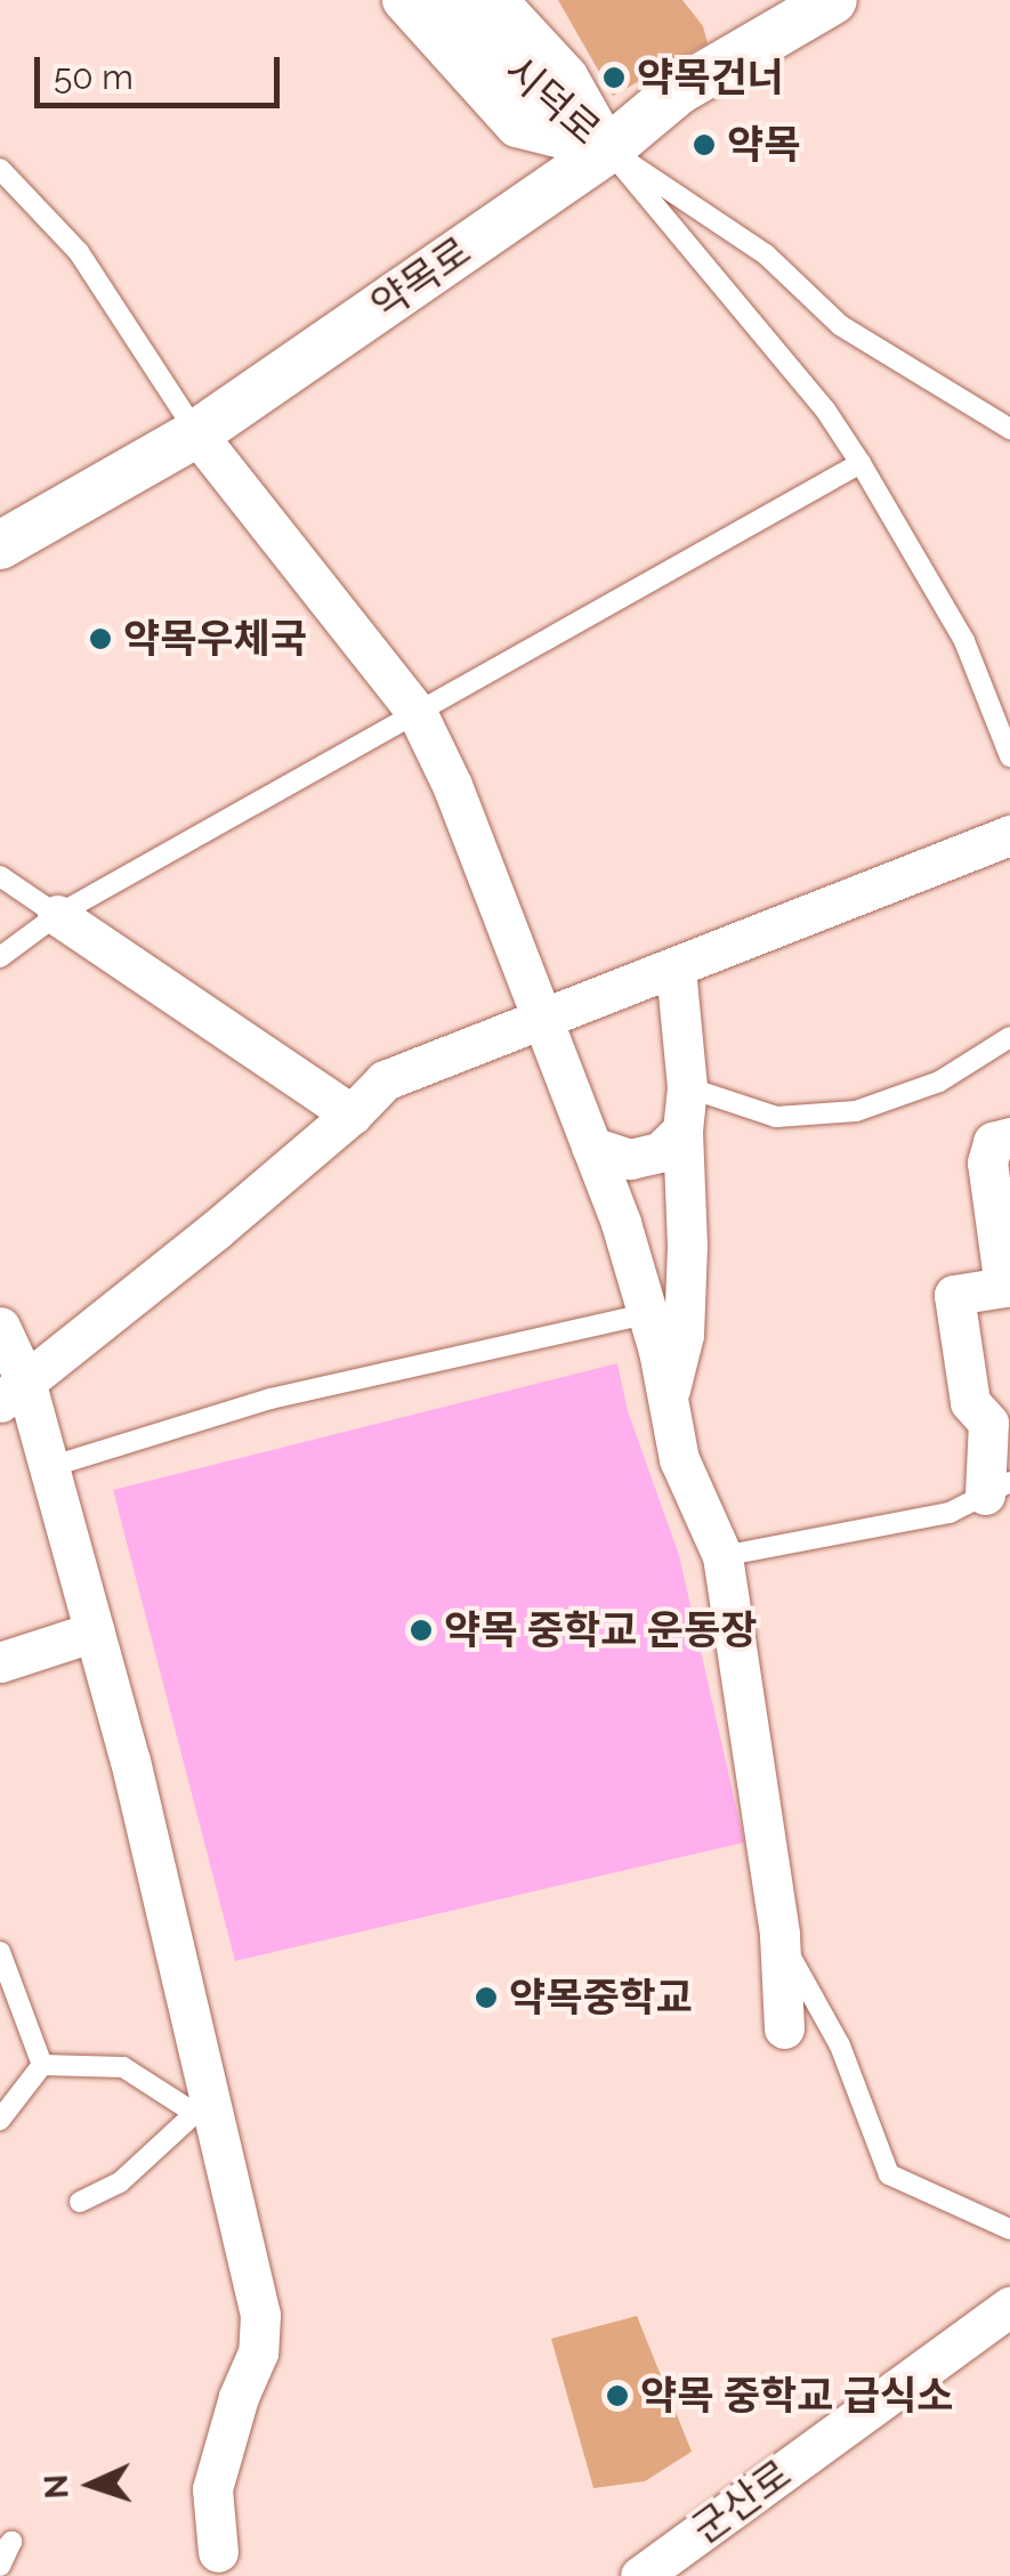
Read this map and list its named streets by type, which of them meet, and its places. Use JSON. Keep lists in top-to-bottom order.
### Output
{
  "streets": {
    "street": ["시덕로", "약목로", "군산로"]
  },
  "crossings": [
    ["시덕로", "약목로"]
  ],
  "places": [
    "약목건너",
    "약목",
    "약목우체국",
    "약목 중학교 운동장",
    "약목중학교",
    "약목 중학교 급식소"
  ],
  "scale_bar": "50 m",
  "north": "left"
}
